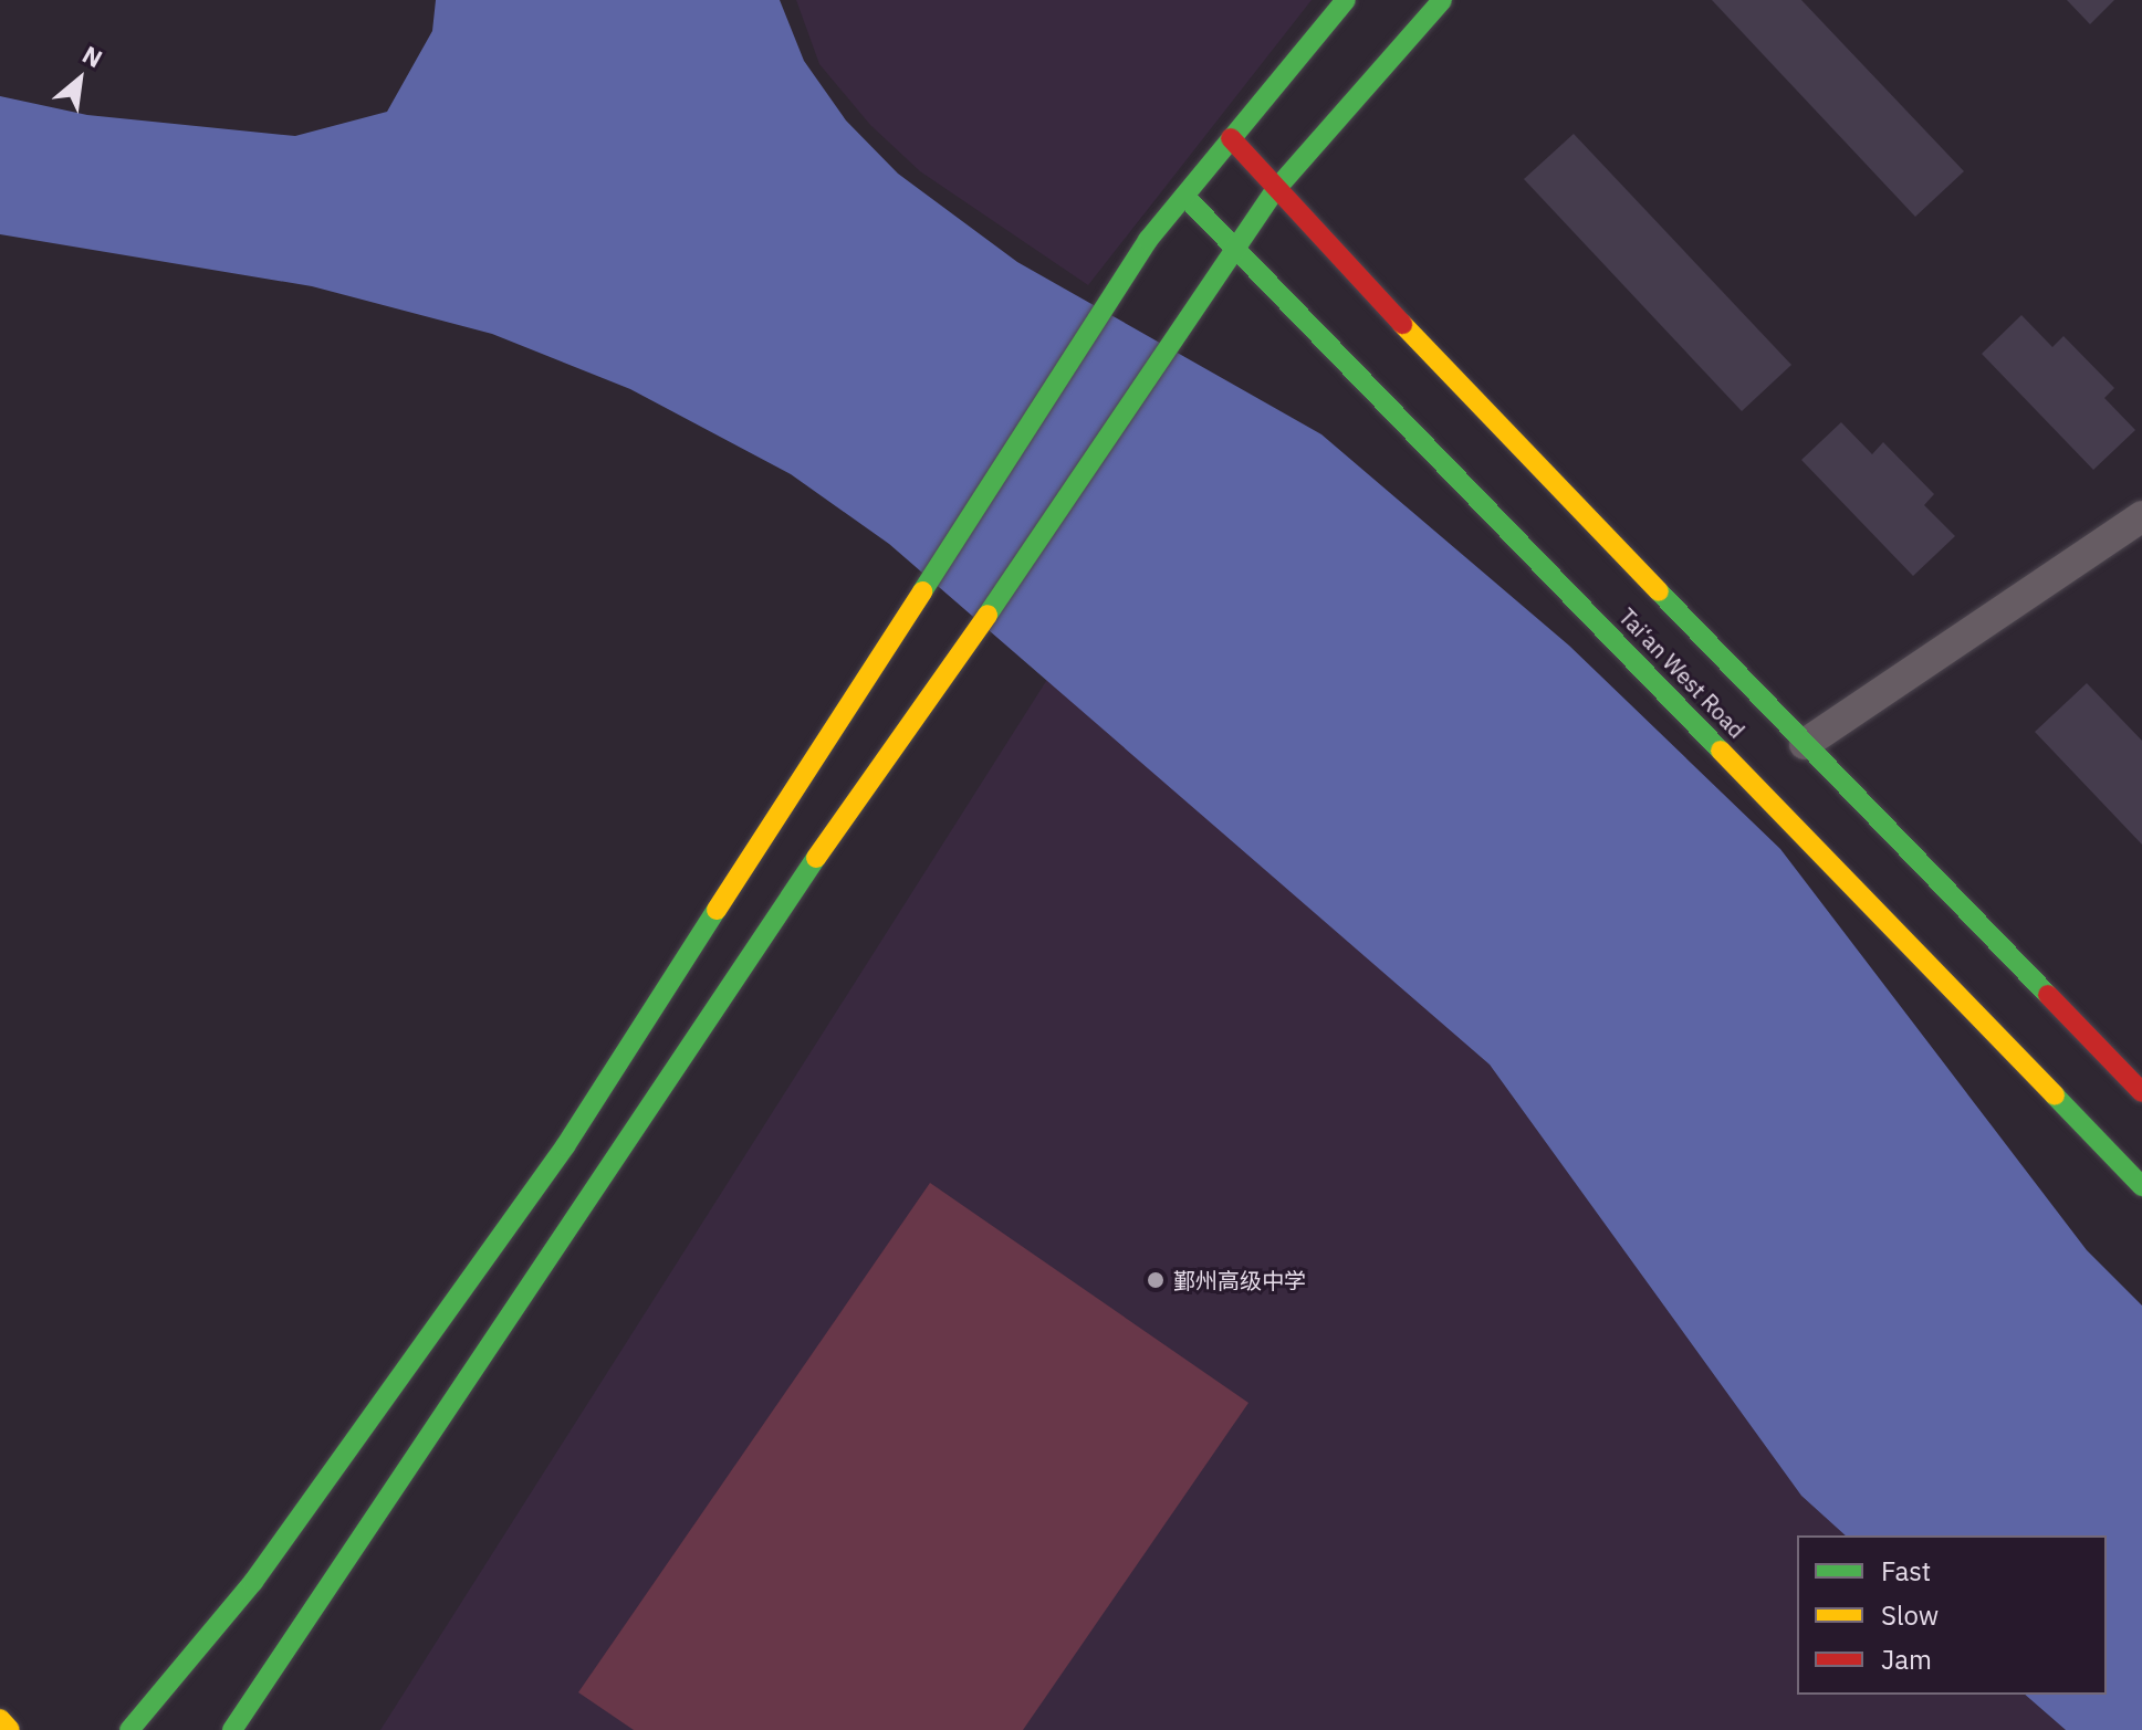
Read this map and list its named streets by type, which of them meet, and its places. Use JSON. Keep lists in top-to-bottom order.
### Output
{
  "streets": {
    "main road": ["Tai‘an West Road"]
  },
  "places": ["鄞州高级中学"],
  "legend": ["Fast", "Slow", "Jam"],
  "north": "top right"
}
